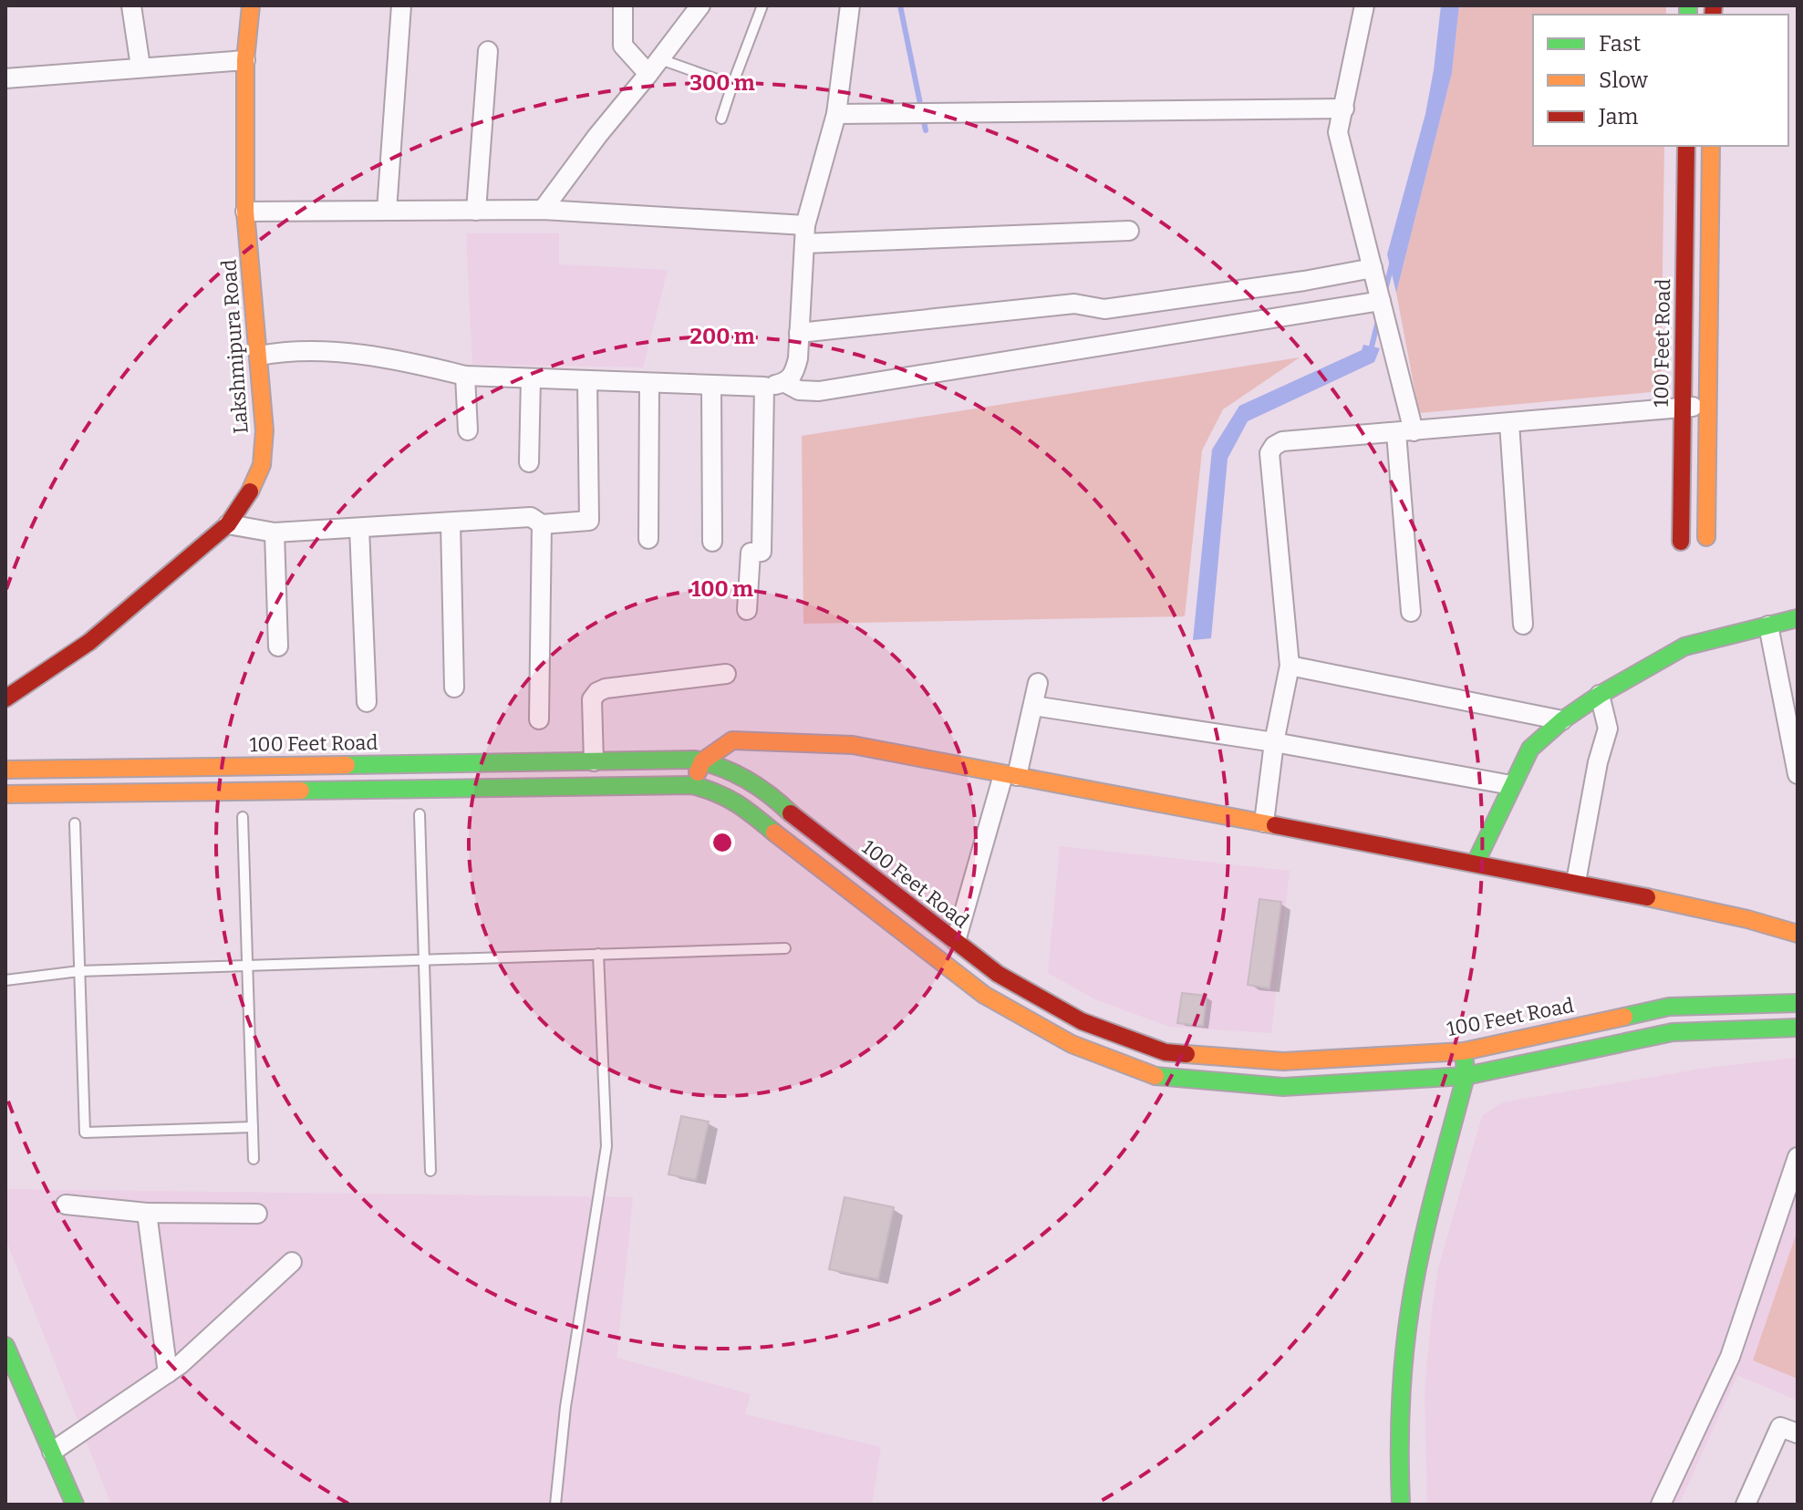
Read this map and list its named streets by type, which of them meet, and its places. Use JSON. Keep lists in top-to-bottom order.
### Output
{
  "streets": {
    "main road": ["100 Feet Road", "Lakshmipura Road"]
  },
  "legend": ["Fast", "Slow", "Jam"],
  "rings": ["300 m", "200 m", "100 m"]
}
